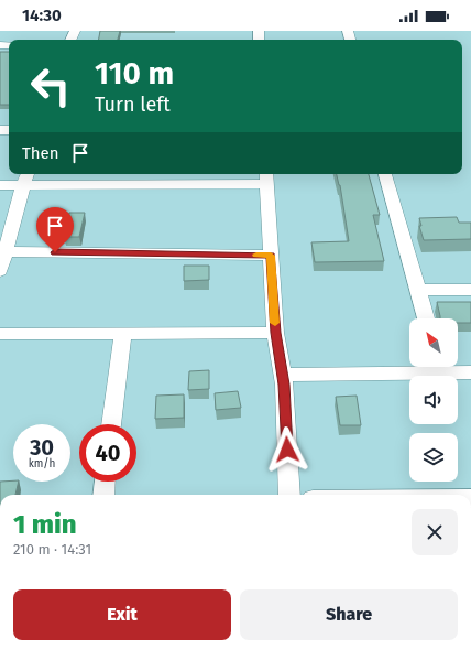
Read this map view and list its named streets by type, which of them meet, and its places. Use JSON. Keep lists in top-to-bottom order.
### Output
{
  "north": "top left",
  "page": {
    "status": "14:30",
    "turn": ["110 m", "Turn left"],
    "then": "Then",
    "speed": "30 km/h",
    "limit": "40",
    "heading": ["1 min", "210 m · 14:31"],
    "buttons": ["Exit", "Share"]
  }
}
